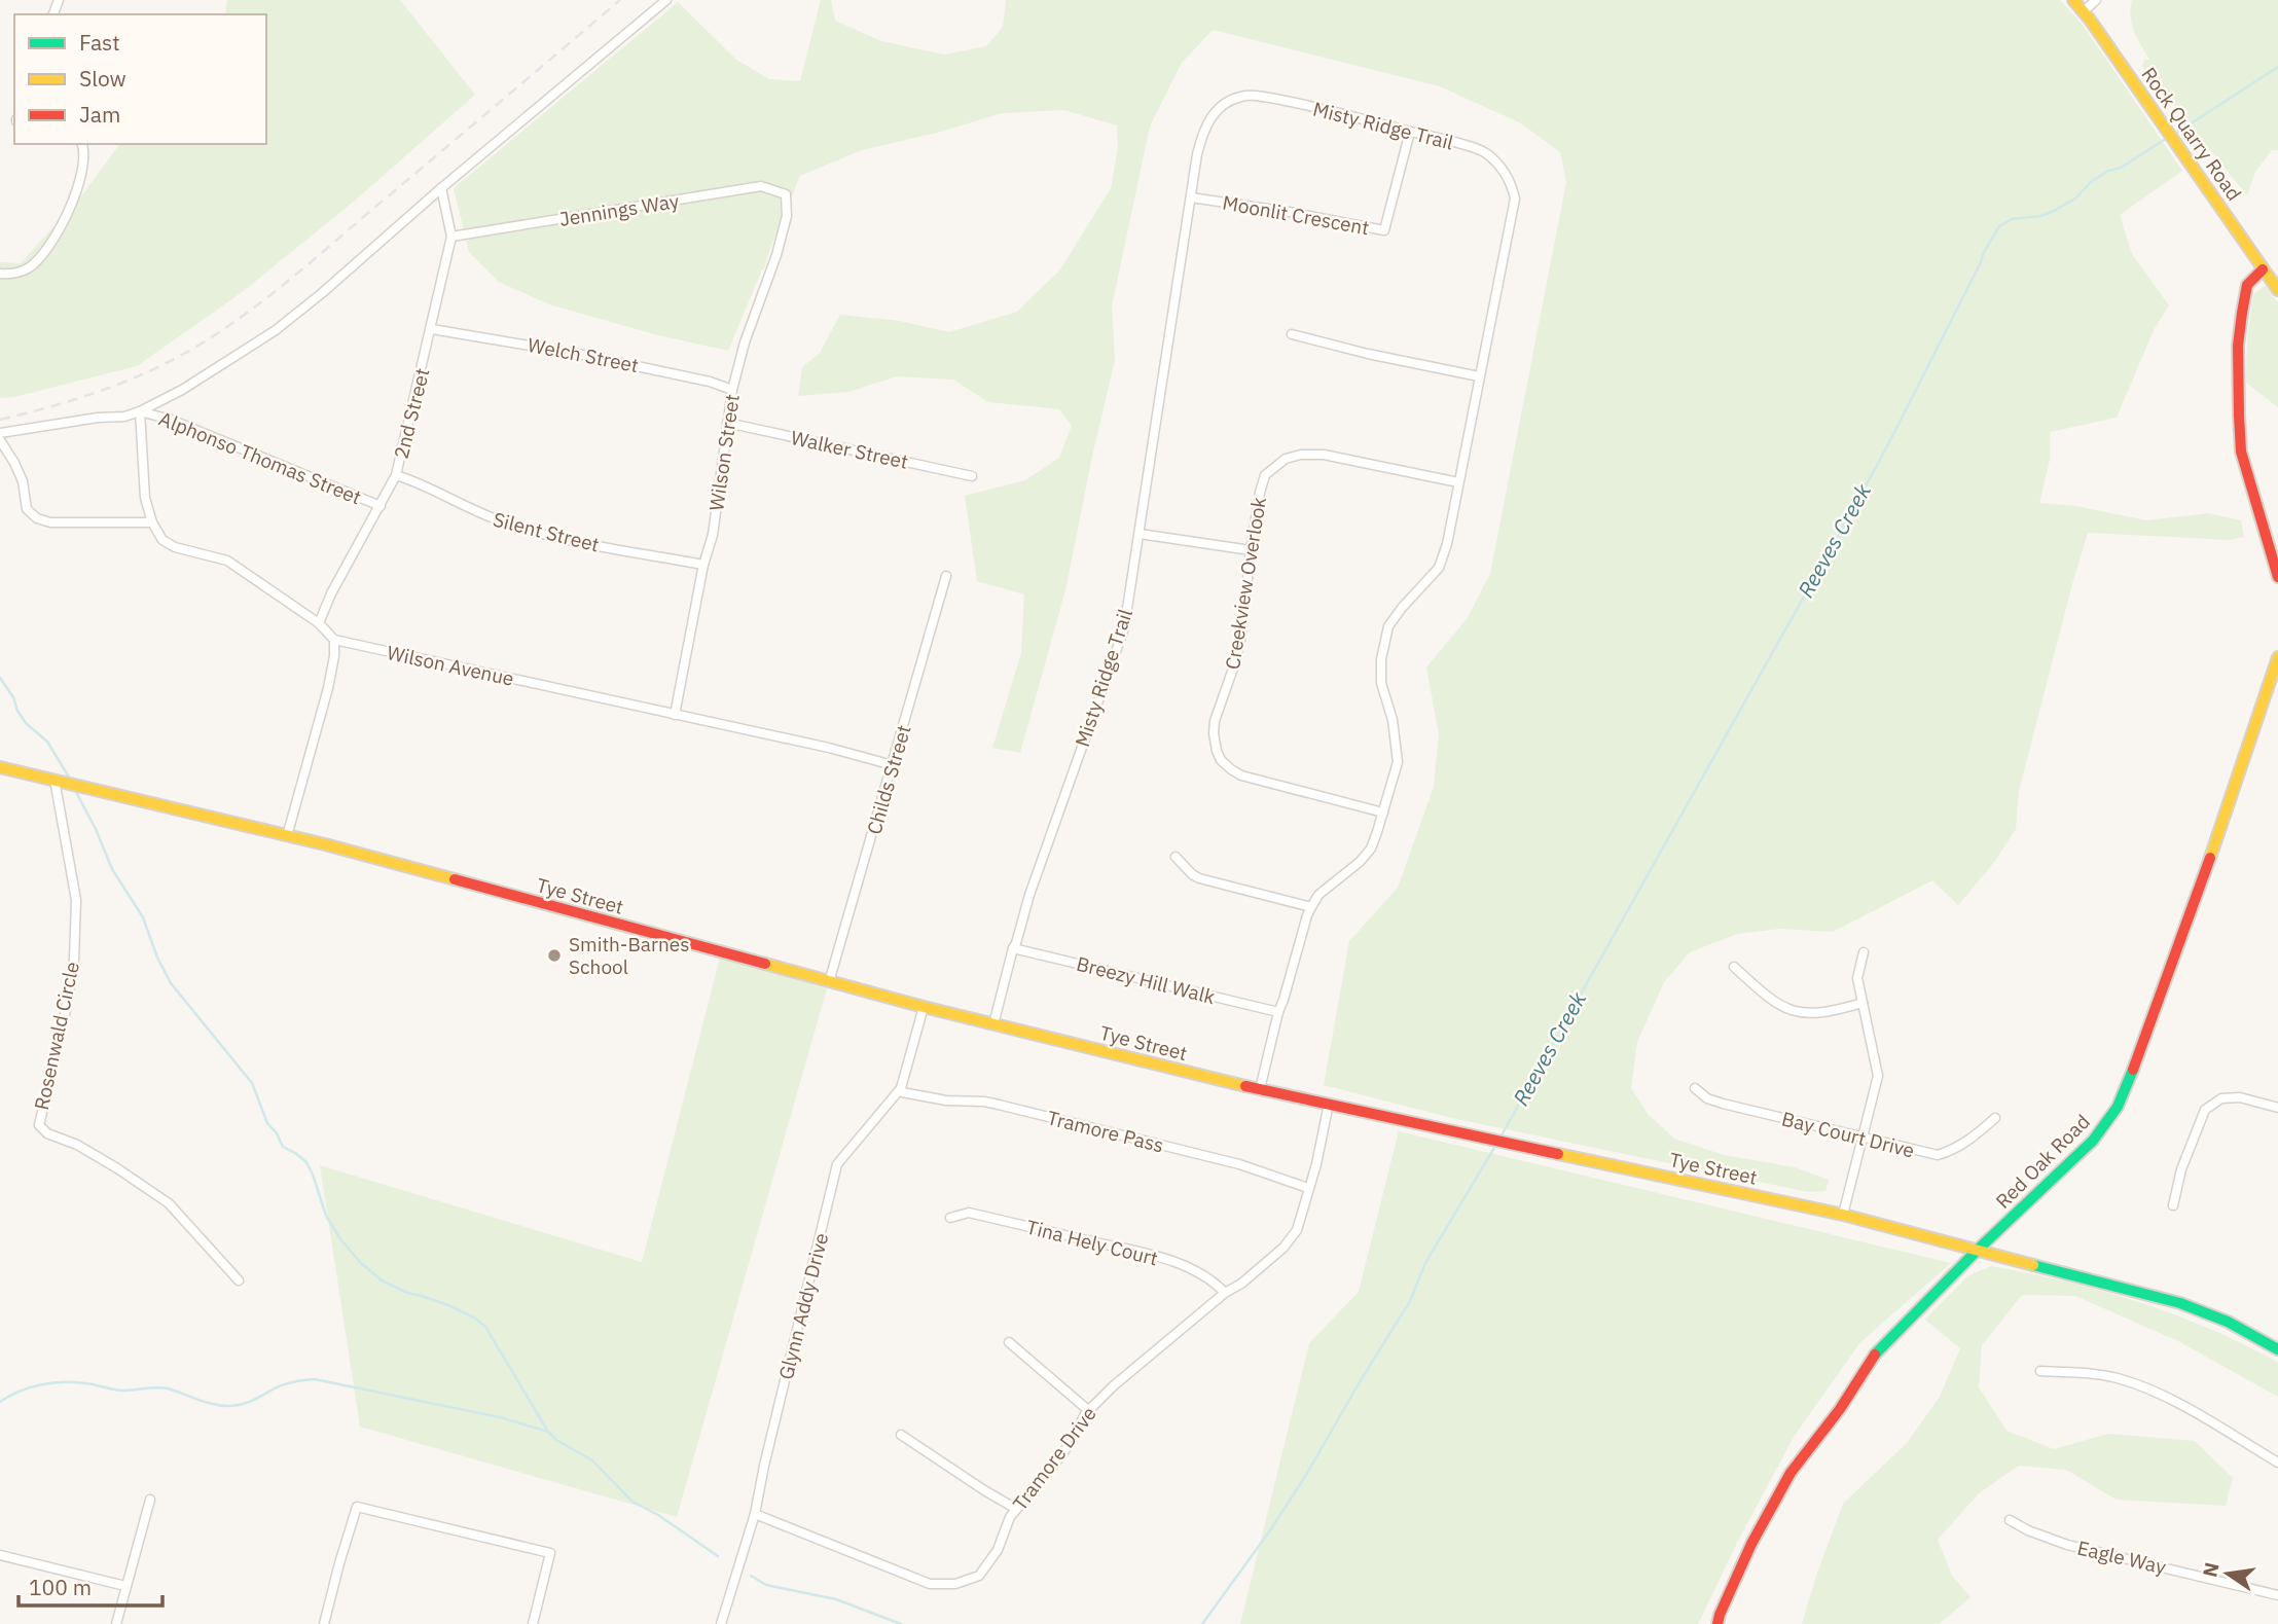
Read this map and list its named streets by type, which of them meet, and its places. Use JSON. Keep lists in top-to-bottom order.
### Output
{
  "streets": {
    "street": [
      "Misty Ridge Trail",
      "Rock Quarry Road",
      "Jennings Way",
      "Moonlit Crescent",
      "Welch Street",
      "2nd Street",
      "Walker Street",
      "Wilson Street",
      "Alphonso Thomas Street",
      "Silent Street",
      "Creekview Overlook",
      "Wilson Avenue",
      "Childs Street",
      "Tye Street",
      "Breezy Hill Walk",
      "Rosenwald Circle",
      "Tramore Pass",
      "Bay Court Drive",
      "Red Oak Road",
      "Tina Hely Court",
      "Glynn Addy Drive",
      "Tramore Drive",
      "Eagle Way"
    ]
  },
  "crossings": [
    ["Misty Ridge Trail", "Moonlit Crescent"],
    ["Misty Ridge Trail", "Creekview Overlook"],
    ["Misty Ridge Trail", "Tye Street"],
    ["Misty Ridge Trail", "Breezy Hill Walk"],
    ["Jennings Way", "2nd Street"],
    ["Jennings Way", "Wilson Street"],
    ["Welch Street", "2nd Street"],
    ["Welch Street", "Wilson Street"],
    ["2nd Street", "Alphonso Thomas Street"],
    ["2nd Street", "Silent Street"],
    ["Walker Street", "Wilson Street"],
    ["Wilson Street", "Silent Street"],
    ["Wilson Street", "Wilson Avenue"],
    ["Wilson Avenue", "Childs Street"],
    ["Childs Street", "Tye Street"],
    ["Tye Street", "Rosenwald Circle"],
    ["Tye Street", "Red Oak Road"],
    ["Tye Street", "Glynn Addy Drive"],
    ["Tye Street", "Tramore Drive"],
    ["Tramore Pass", "Glynn Addy Drive"],
    ["Tramore Pass", "Tramore Drive"],
    ["Tina Hely Court", "Tramore Drive"],
    ["Glynn Addy Drive", "Tramore Drive"]
  ],
  "water": ["Reeves Creek"],
  "places": ["Smith-Barnes School"],
  "legend": ["Fast", "Slow", "Jam"],
  "scale_bar": "100 m",
  "north": "left"
}
